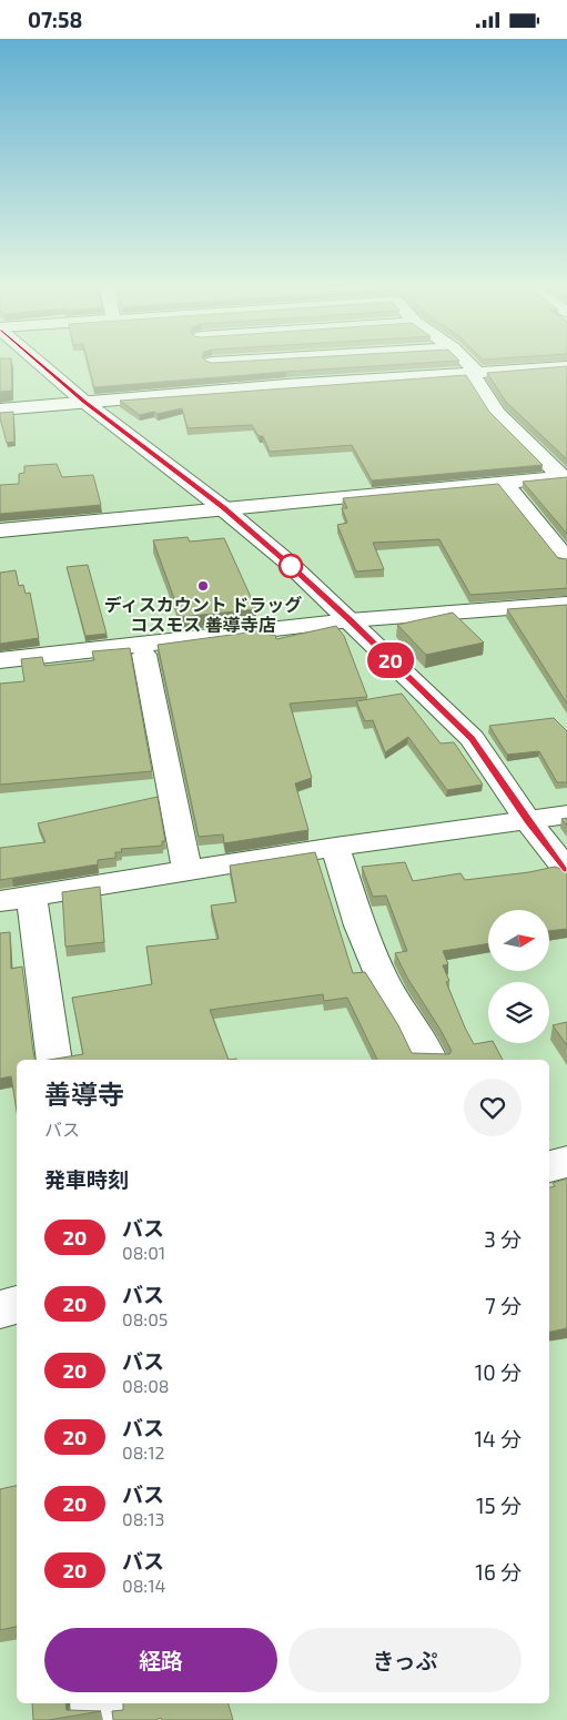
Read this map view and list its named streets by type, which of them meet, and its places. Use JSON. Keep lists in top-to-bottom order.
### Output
{
  "places": ["ディスカウント ドラッグ コスモス 善導寺店"],
  "lines": ["bus line 20"],
  "north": "right",
  "page": {
    "status": "07:58",
    "on_map": "20",
    "heading": [
      ["善導寺", "バス"],
      "発車時刻"
    ],
    "list": [
      {
        "mark": "20",
        "name": "バス",
        "note": "08:01",
        "value": "3 分"
      },
      {
        "mark": "20",
        "name": "バス",
        "note": "08:05",
        "value": "7 分"
      },
      {
        "mark": "20",
        "name": "バス",
        "note": "08:08",
        "value": "10 分"
      },
      {
        "mark": "20",
        "name": "バス",
        "note": "08:12",
        "value": "14 分"
      },
      {
        "mark": "20",
        "name": "バス",
        "note": "08:13",
        "value": "15 分"
      },
      {
        "mark": "20",
        "name": "バス",
        "note": "08:14",
        "value": "16 分"
      }
    ],
    "buttons": ["経路", "きっぷ"]
  }
}
